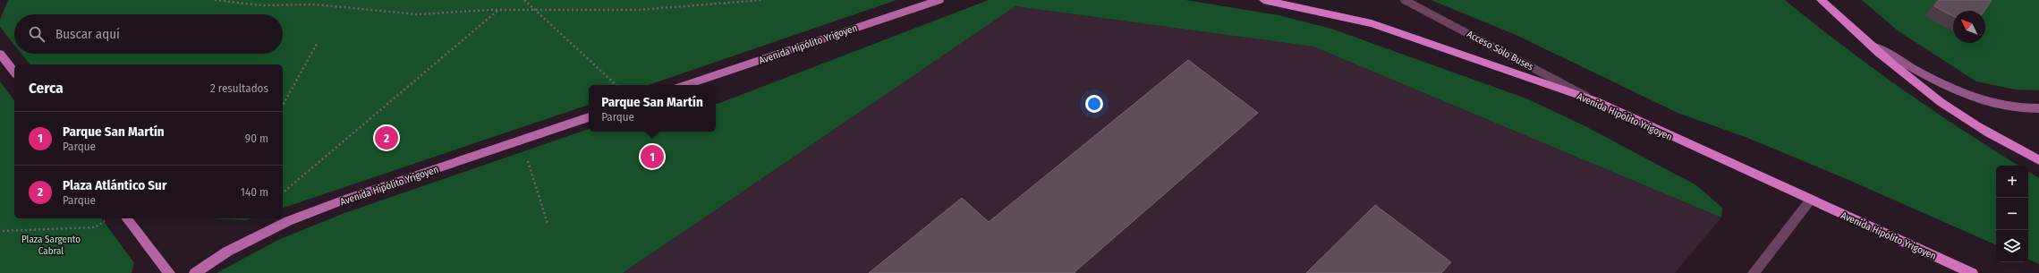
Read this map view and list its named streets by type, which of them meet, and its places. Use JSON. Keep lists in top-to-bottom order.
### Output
{
  "streets": {
    "highway": ["Avenida Hipólito Yrigoyen"],
    "street": ["Acceso Sólo Buses"]
  },
  "crossings": [
    ["Avenida Hipólito Yrigoyen", "Acceso Sólo Buses"]
  ],
  "parks": ["Plaza Sargento Cabral"],
  "north": "top left",
  "page": {
    "search": "Buscar aquí",
    "heading": ["Cerca", "2 resultados"],
    "popup": ["Parque San Martín", "Parque"],
    "list": [
      {
        "mark": "1",
        "name": "Parque San Martín",
        "note": "Parque",
        "value": "90 m"
      },
      {
        "mark": "2",
        "name": "Plaza Atlántico Sur",
        "note": "Parque",
        "value": "140 m"
      }
    ],
    "pins": ["2", "1"],
    "map_buttons": ["+", "−"]
  }
}
